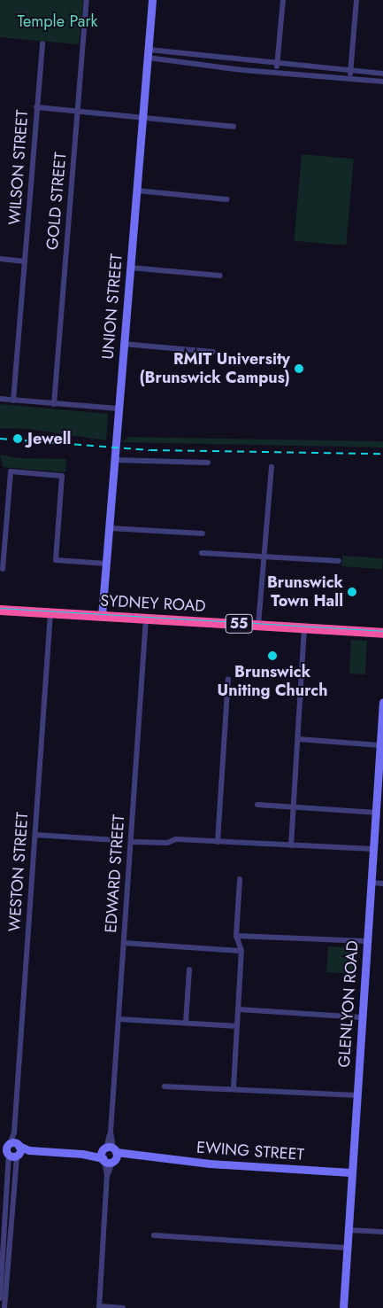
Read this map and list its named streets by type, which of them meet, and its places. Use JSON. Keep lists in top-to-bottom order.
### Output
{
  "streets": {
    "highway": ["SYDNEY ROAD", "55"],
    "street": [
      "WILSON STREET",
      "GOLD STREET",
      "UNION STREET",
      "WESTON STREET",
      "EDWARD STREET",
      "GLENLYON ROAD",
      "EWING STREET"
    ]
  },
  "crossings": [
    ["UNION STREET", "SYDNEY ROAD"],
    ["SYDNEY ROAD", "WESTON STREET"],
    ["SYDNEY ROAD", "EDWARD STREET"],
    ["WESTON STREET", "EWING STREET"],
    ["EDWARD STREET", "EWING STREET"],
    ["GLENLYON ROAD", "EWING STREET"]
  ],
  "parks": ["Temple Park"],
  "places": [
    "RMIT University (Brunswick Campus)",
    "Jewell",
    "Brunswick Town Hall",
    "Brunswick Uniting Church"
  ]
}
